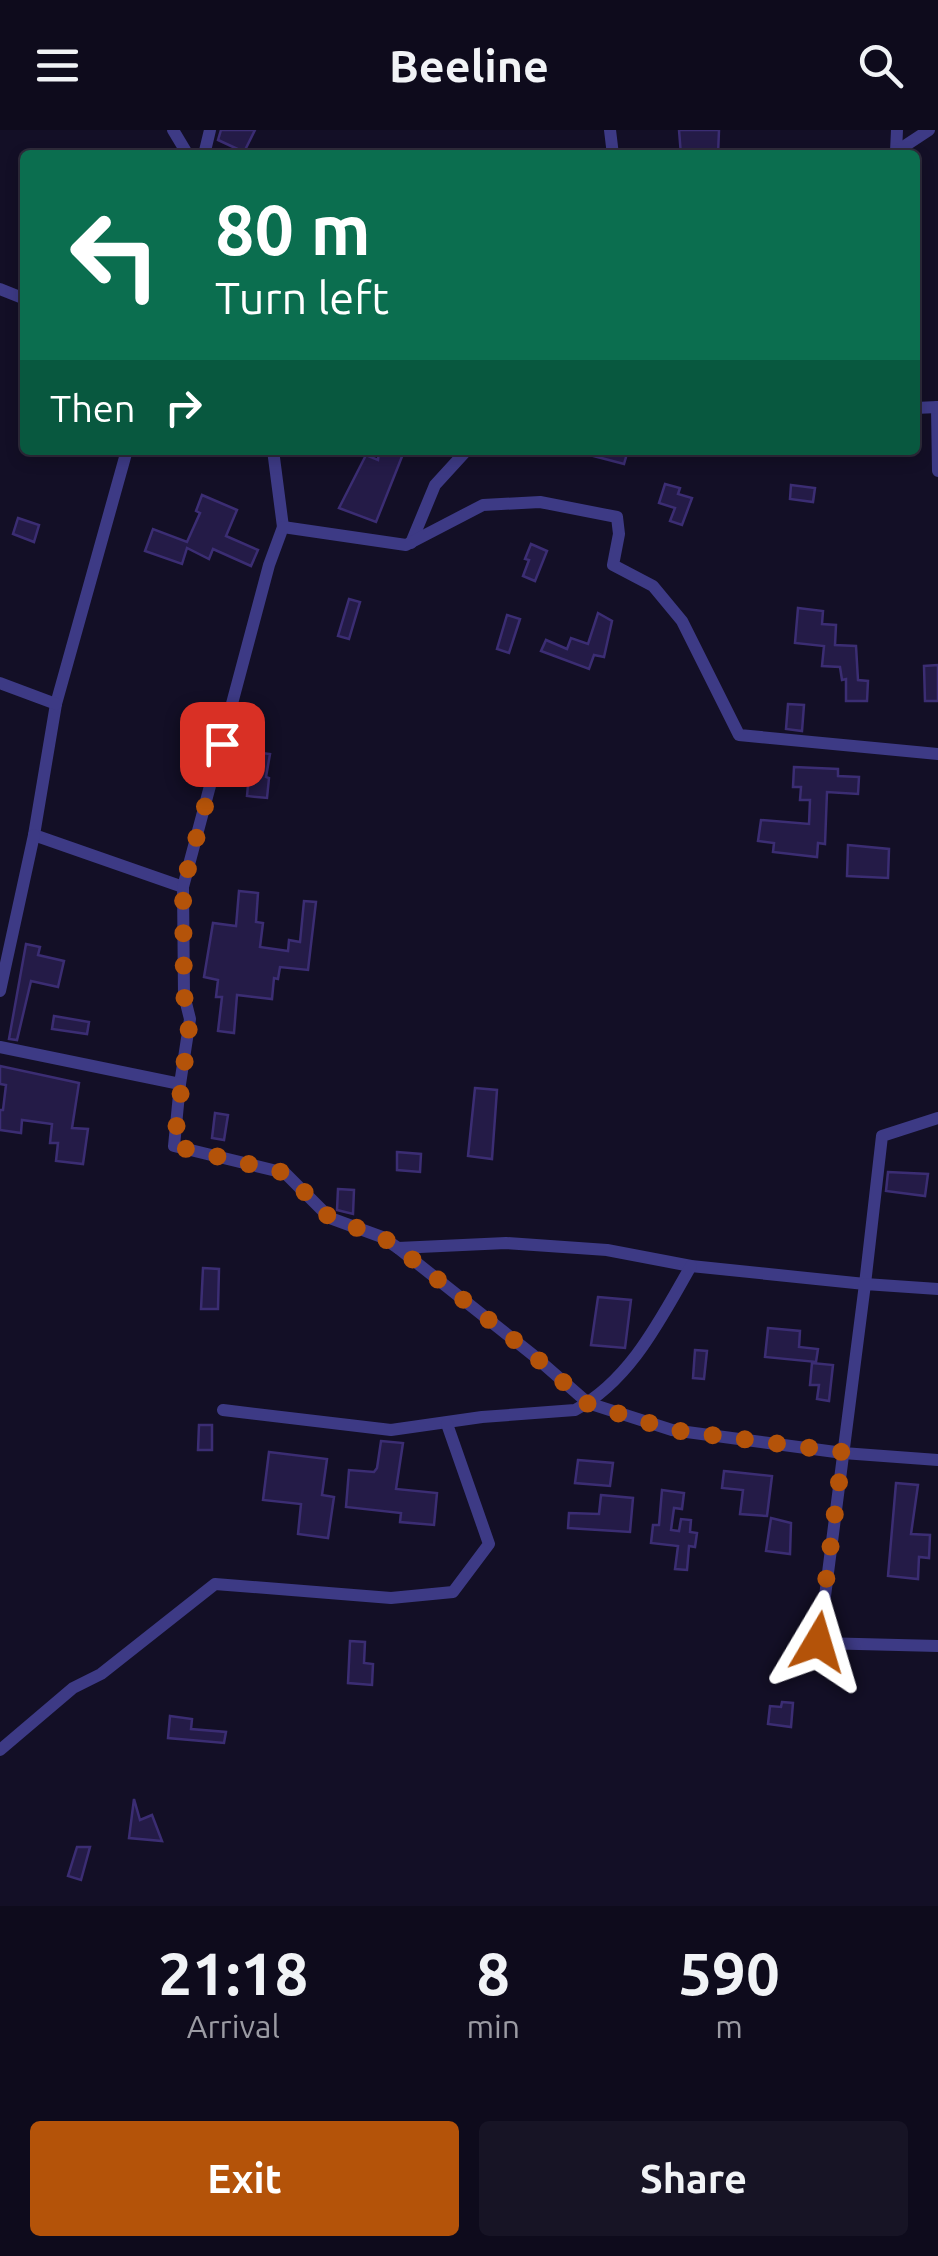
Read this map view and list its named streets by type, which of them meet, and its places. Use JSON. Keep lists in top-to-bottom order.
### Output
{
  "page": {
    "header": "Beeline",
    "turn": ["80 m", "Turn left"],
    "then": "Then",
    "eta": [
      "21:18",
      "Arrival",
      "8",
      "min",
      "590",
      "m"
    ],
    "buttons": ["Exit", "Share"]
  }
}
